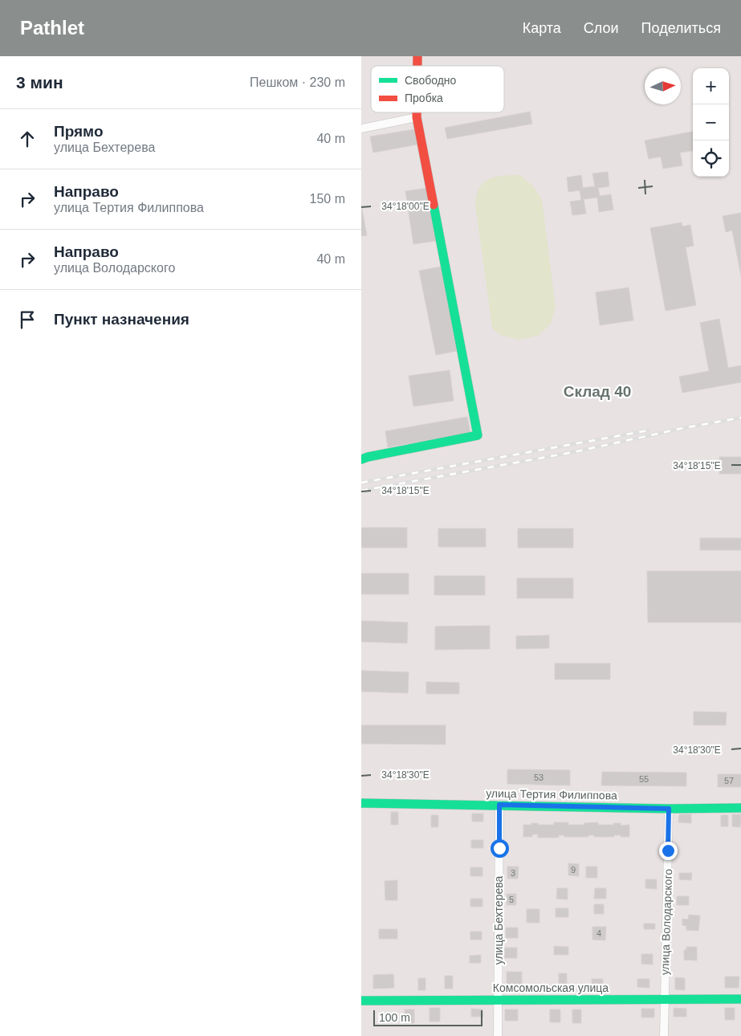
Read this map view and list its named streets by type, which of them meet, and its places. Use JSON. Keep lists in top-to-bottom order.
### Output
{
  "streets": {
    "street": [
      "улица Тертия Филиппова",
      "улица Бехтерева",
      "улица Володарского",
      "Комсомольская улица"
    ]
  },
  "crossings": [
    ["улица Тертия Филиппова", "улица Бехтерева"],
    ["улица Тертия Филиппова", "улица Володарского"],
    ["улица Бехтерева", "Комсомольская улица"],
    ["улица Володарского", "Комсомольская улица"]
  ],
  "districts": ["Склад 40"],
  "house_numbers": [
    "53",
    "55",
    "57",
    "9",
    "3",
    "5",
    "4"
  ],
  "legend": ["Свободно", "Пробка"],
  "scale_bar": "100 m",
  "north": "right",
  "page": {
    "header": "Pathlet",
    "nav": ["Карта", "Слои", "Поделиться"],
    "heading": ["3 мин", "Пешком · 230 m"],
    "map_buttons": ["+", "−"],
    "list": [
      ["Прямо", "улица Бехтерева", "40 m"],
      ["Направо", "улица Тертия Филиппова", "150 m"],
      ["Направо", "улица Володарского", "40 m"],
      "Пункт назначения"
    ],
    "scale": "100 m"
  },
  "coordinates": ["34°18'00\"E", "34°18'15\"E", "34°18'30\"E"]
}
